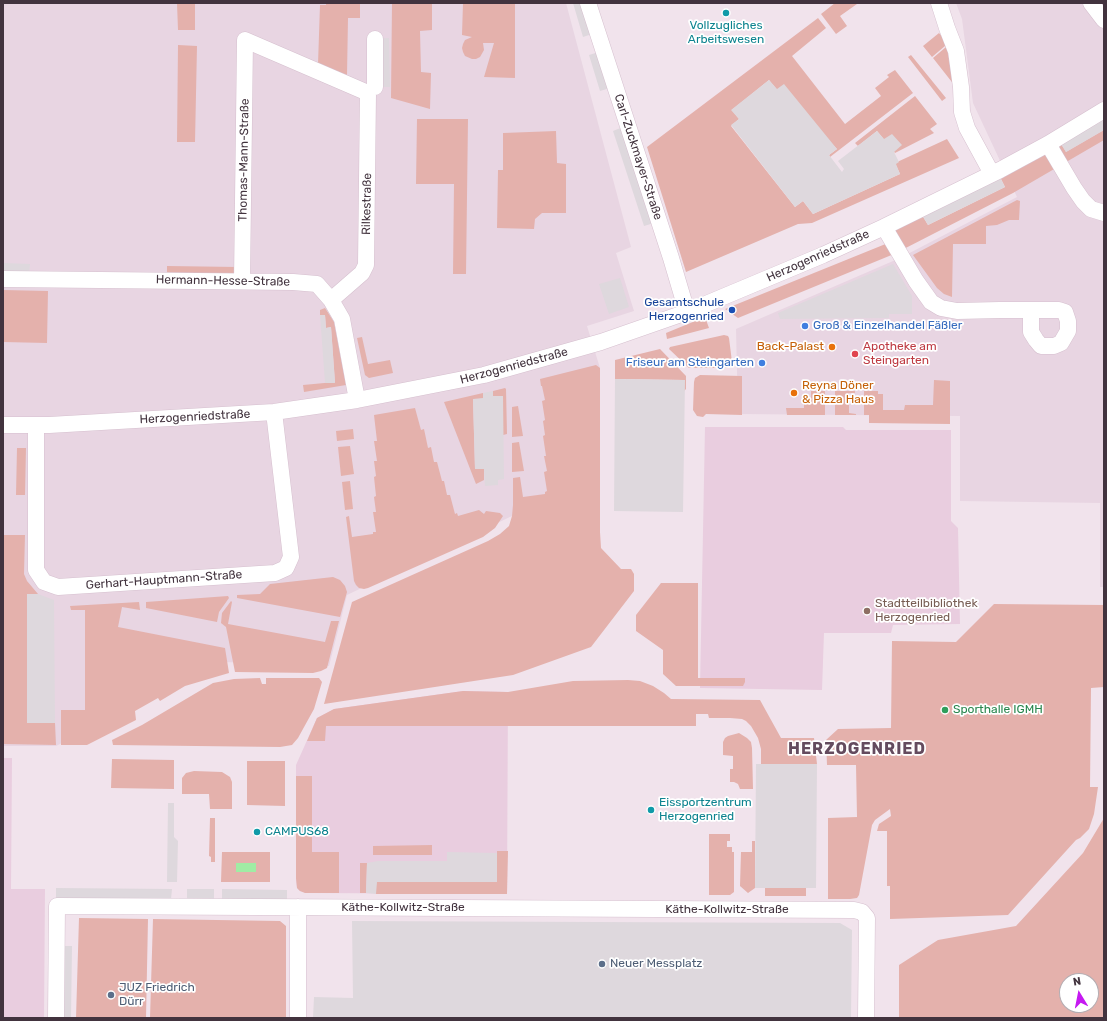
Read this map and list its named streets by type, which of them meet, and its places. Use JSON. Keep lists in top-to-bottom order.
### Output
{
  "streets": {
    "street": [
      "Carl-Zuckmayer-Straße",
      "Thomas-Mann-Straße",
      "Rilkestraße",
      "Herzogenriedstraße",
      "Hermann-Hesse-Straße",
      "Gerhart-Hauptmann-Straße",
      "Käthe-Kollwitz-Straße"
    ]
  },
  "crossings": [
    ["Carl-Zuckmayer-Straße", "Herzogenriedstraße"],
    ["Thomas-Mann-Straße", "Rilkestraße"],
    ["Thomas-Mann-Straße", "Hermann-Hesse-Straße"],
    ["Rilkestraße", "Hermann-Hesse-Straße"],
    ["Herzogenriedstraße", "Hermann-Hesse-Straße"],
    ["Herzogenriedstraße", "Gerhart-Hauptmann-Straße"]
  ],
  "districts": ["HERZOGENRIED"],
  "places": [
    "Vollzugliches Arbeitswesen",
    "Gesamtschule Herzogenried",
    "Groß & Einzelhandel Fäßler",
    "Back-Palast",
    "Apotheke am Steingarten",
    "Friseur am Steingarten",
    "Reyna Döner & Pizza Haus",
    "Stadtteilbibliothek Herzogenried",
    "Sporthalle IGMH",
    "Eissportzentrum Herzogenried",
    "CAMPUS68",
    "Neuer Messplatz",
    "JUZ Friedrich Dürr"
  ],
  "north": "top"
}
